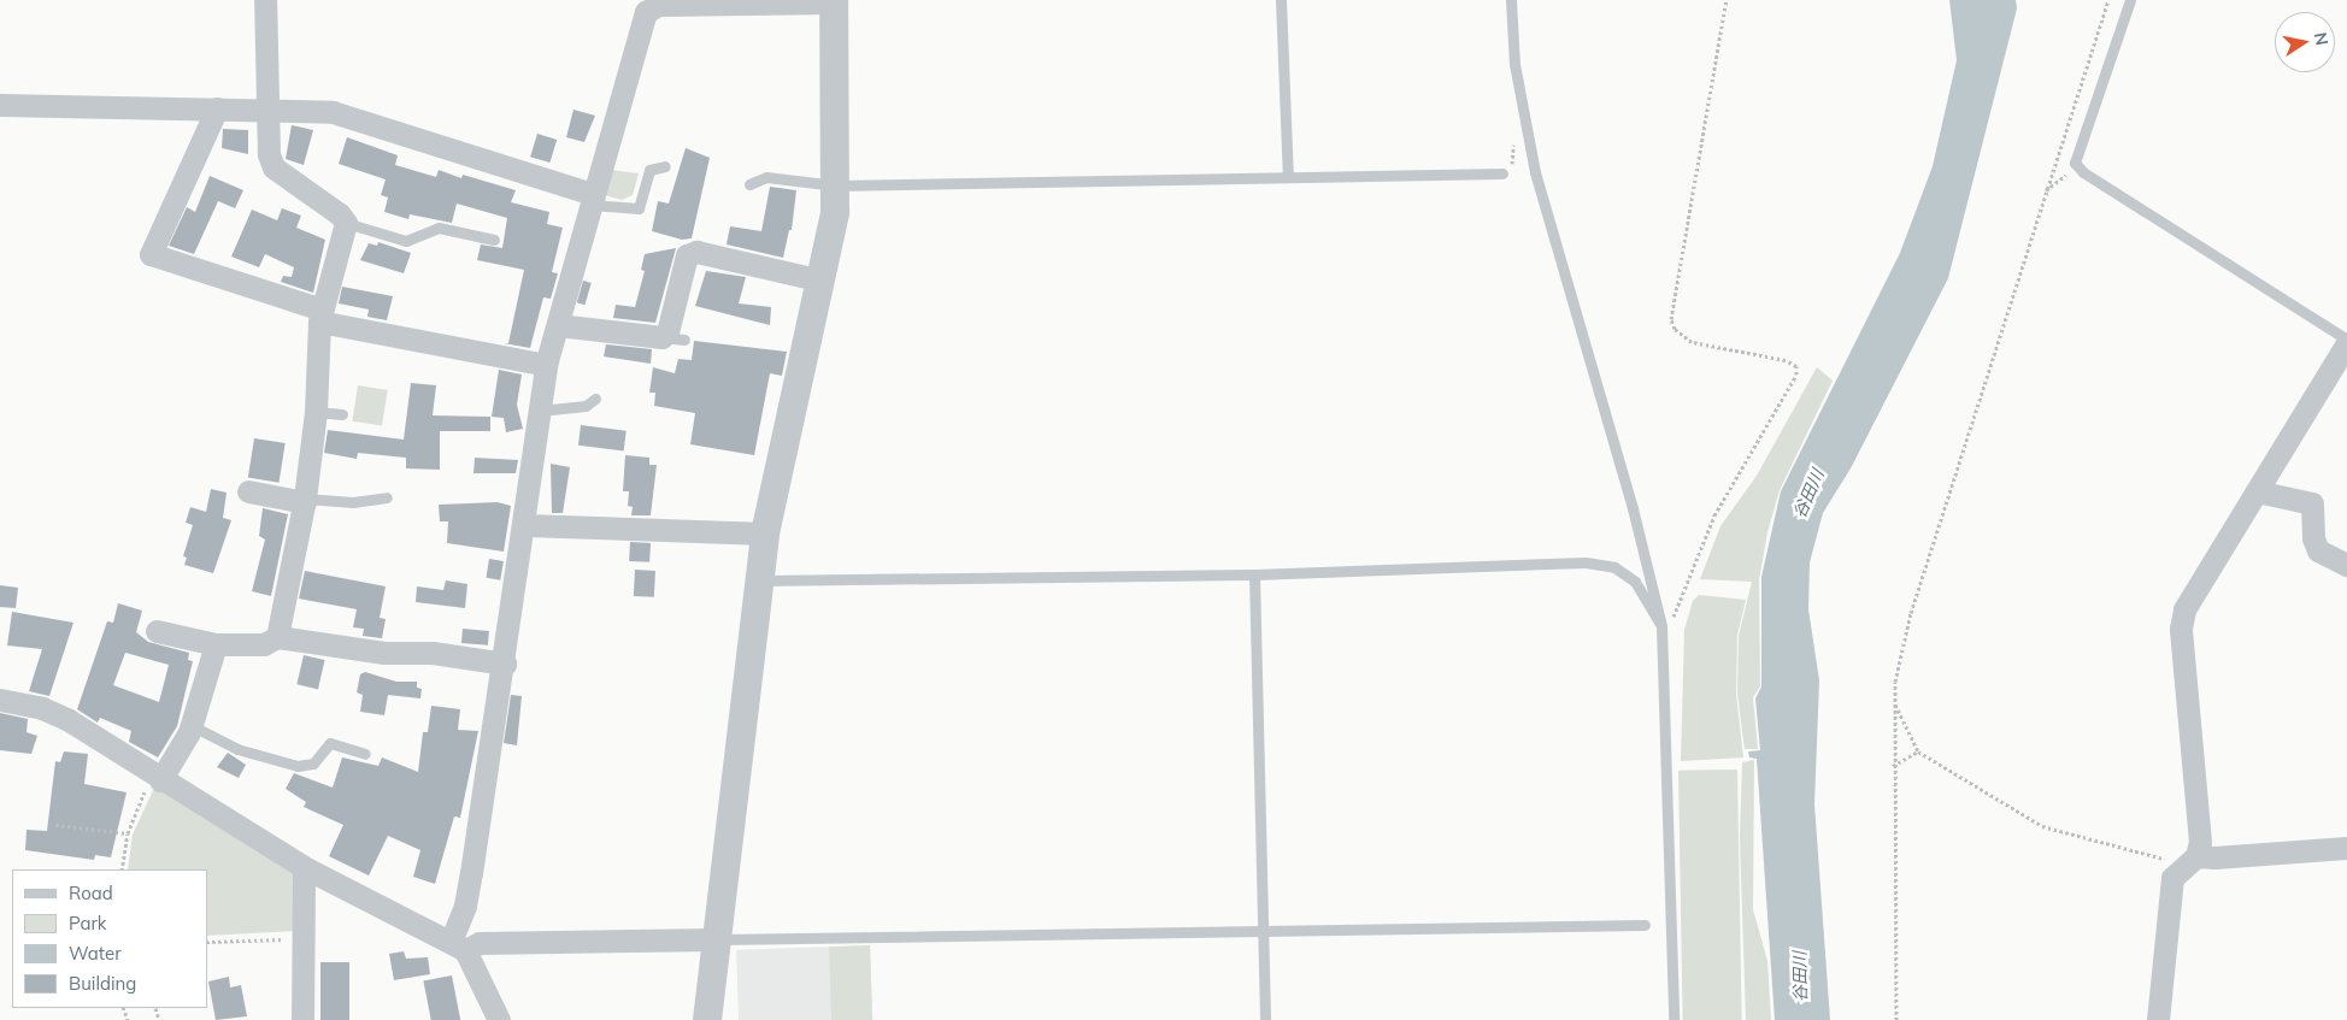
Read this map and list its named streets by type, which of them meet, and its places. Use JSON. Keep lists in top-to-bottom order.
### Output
{
  "water": ["谷田川"],
  "legend": [
    "Road",
    "Park",
    "Water",
    "Building"
  ],
  "north": "right"
}
